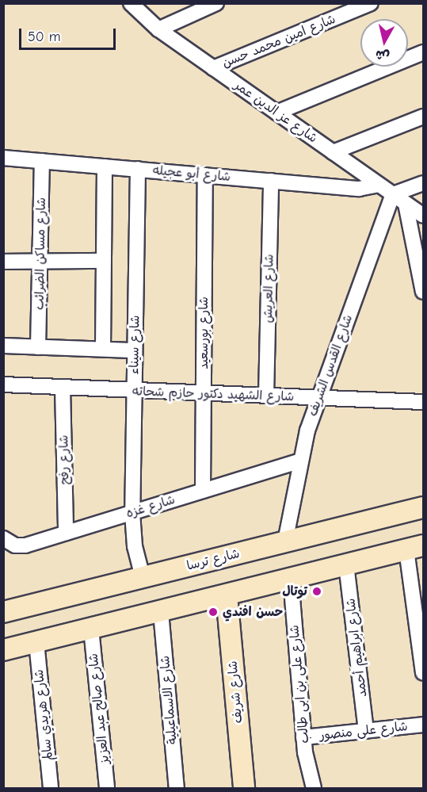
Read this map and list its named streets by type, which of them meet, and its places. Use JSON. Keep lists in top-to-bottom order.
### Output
{
  "streets": {
    "main road": ["شارع ترسا", "شارع شريف"],
    "street": [
      "شارع امين محمد حسن",
      "شارع عز الدين عمر",
      "شارع أبو عجيله",
      "شارع مساكن الضرائب",
      "شارع العريش",
      "شارع بورسعيد",
      "شارع سيناء",
      "شارع القدس الشريف",
      "شارع الشهيد دكتور حازم شحاته",
      "شارع رفح",
      "شارع غزه",
      "شارع ابراهيم أحمد",
      "شارع على بن ابى طالب",
      "شارع الاسماعيلية",
      "شارع صالح عبد العزيز",
      "شارع هريدي سالم",
      "شارع على منصور"
    ]
  },
  "crossings": [
    ["شارع امين محمد حسن", "شارع عز الدين عمر"],
    ["شارع عز الدين عمر", "شارع أبو عجيله"],
    ["شارع عز الدين عمر", "شارع القدس الشريف"],
    ["شارع أبو عجيله", "شارع مساكن الضرائب"],
    ["شارع أبو عجيله", "شارع العريش"],
    ["شارع أبو عجيله", "شارع بورسعيد"],
    ["شارع أبو عجيله", "شارع سيناء"],
    ["شارع العريش", "شارع الشهيد دكتور حازم شحاته"],
    ["شارع بورسعيد", "شارع الشهيد دكتور حازم شحاته"],
    ["شارع بورسعيد", "شارع غزه"],
    ["شارع سيناء", "شارع الشهيد دكتور حازم شحاته"],
    ["شارع سيناء", "شارع غزه"],
    ["شارع سيناء", "شارع ترسا"],
    ["شارع القدس الشريف", "شارع الشهيد دكتور حازم شحاته"],
    ["شارع القدس الشريف", "شارع غزه"],
    ["شارع القدس الشريف", "شارع ترسا"],
    ["شارع الشهيد دكتور حازم شحاته", "شارع رفح"],
    ["شارع رفح", "شارع غزه"],
    ["شارع ابراهيم أحمد", "شارع على منصور"],
    ["شارع على بن ابى طالب", "شارع على منصور"]
  ],
  "places": ["توتال", "حسن افندي"],
  "scale_bar": "50 m",
  "north": "bottom"
}
